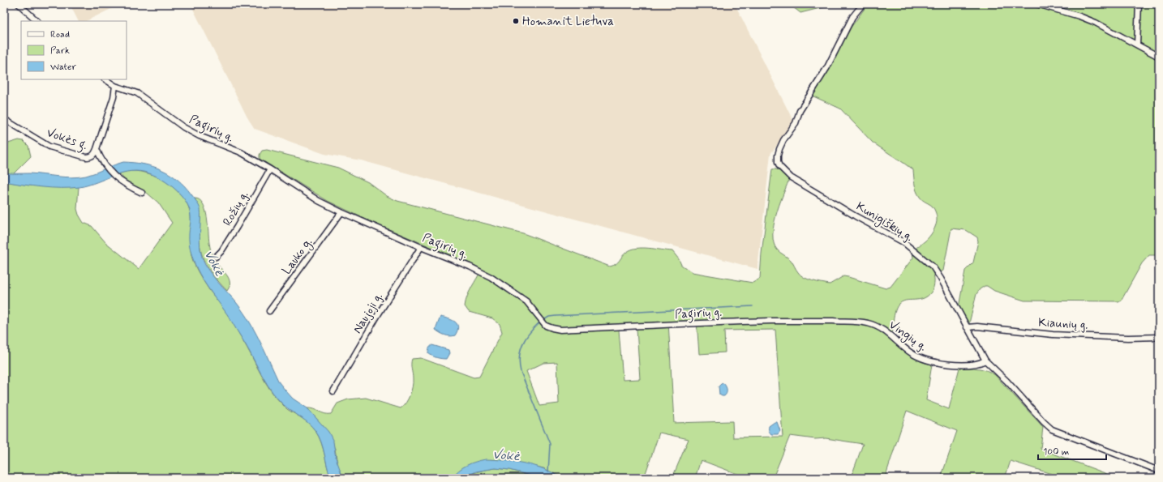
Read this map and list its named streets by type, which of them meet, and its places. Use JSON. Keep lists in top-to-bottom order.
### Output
{
  "streets": {
    "street": [
      "Pagirių g.",
      "Vokės g.",
      "Rožių g.",
      "Kunigiškių g.",
      "Lauko g.",
      "Naujoji g.",
      "Kiaunių g.",
      "Vingių g."
    ]
  },
  "crossings": [
    ["Pagirių g.", "Vokės g."],
    ["Pagirių g.", "Rožių g."],
    ["Pagirių g.", "Lauko g."],
    ["Pagirių g.", "Naujoji g."],
    ["Pagirių g.", "Vingių g."],
    ["Kunigiškių g.", "Kiaunių g."],
    ["Kunigiškių g.", "Vingių g."]
  ],
  "water": ["Vokė"],
  "places": ["Homanit Lietuva"],
  "legend": ["Road", "Park", "Water"],
  "scale_bar": "100 m"
}
